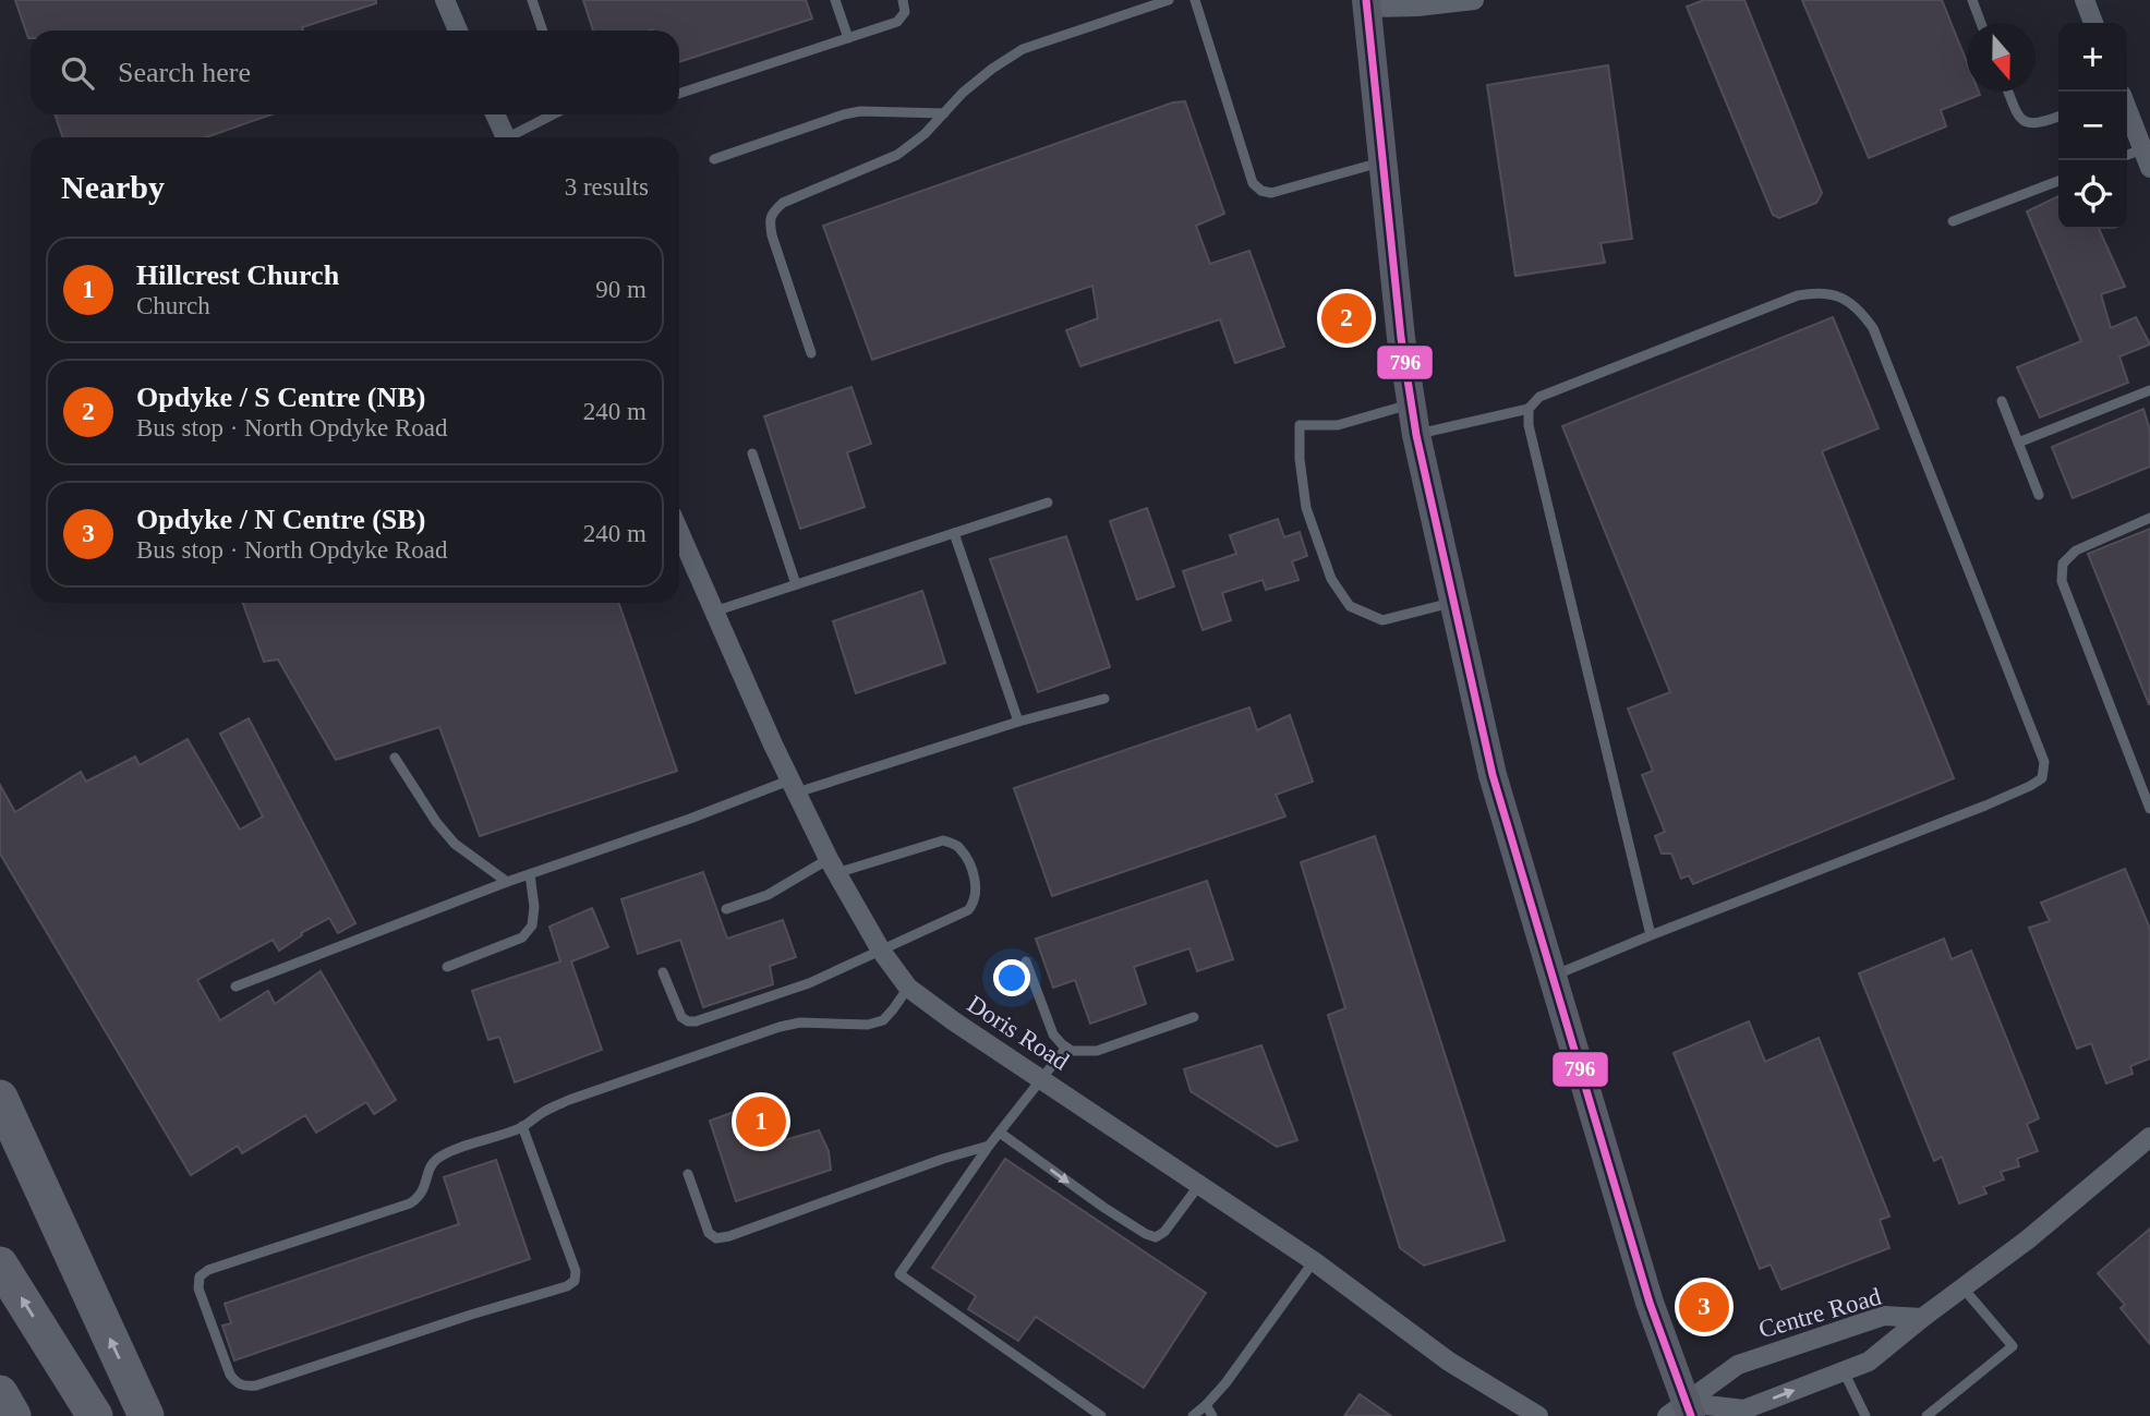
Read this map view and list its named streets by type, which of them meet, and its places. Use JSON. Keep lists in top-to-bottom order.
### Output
{
  "streets": {
    "street": ["Doris Road", "Centre Road"]
  },
  "lines": ["transit line 796"],
  "north": "bottom",
  "page": {
    "map_buttons": ["+", "−"],
    "search": "Search here",
    "heading": ["Nearby", "3 results"],
    "list": [
      {
        "mark": "1",
        "name": "Hillcrest Church",
        "note": "Church",
        "value": "90 m"
      },
      {
        "mark": "2",
        "name": "Opdyke / S Centre (NB)",
        "note": "Bus stop · North Opdyke Road",
        "value": "240 m"
      },
      {
        "mark": "3",
        "name": "Opdyke / N Centre (SB)",
        "note": "Bus stop · North Opdyke Road",
        "value": "240 m"
      }
    ],
    "pins": ["2", "1", "3"]
  }
}
